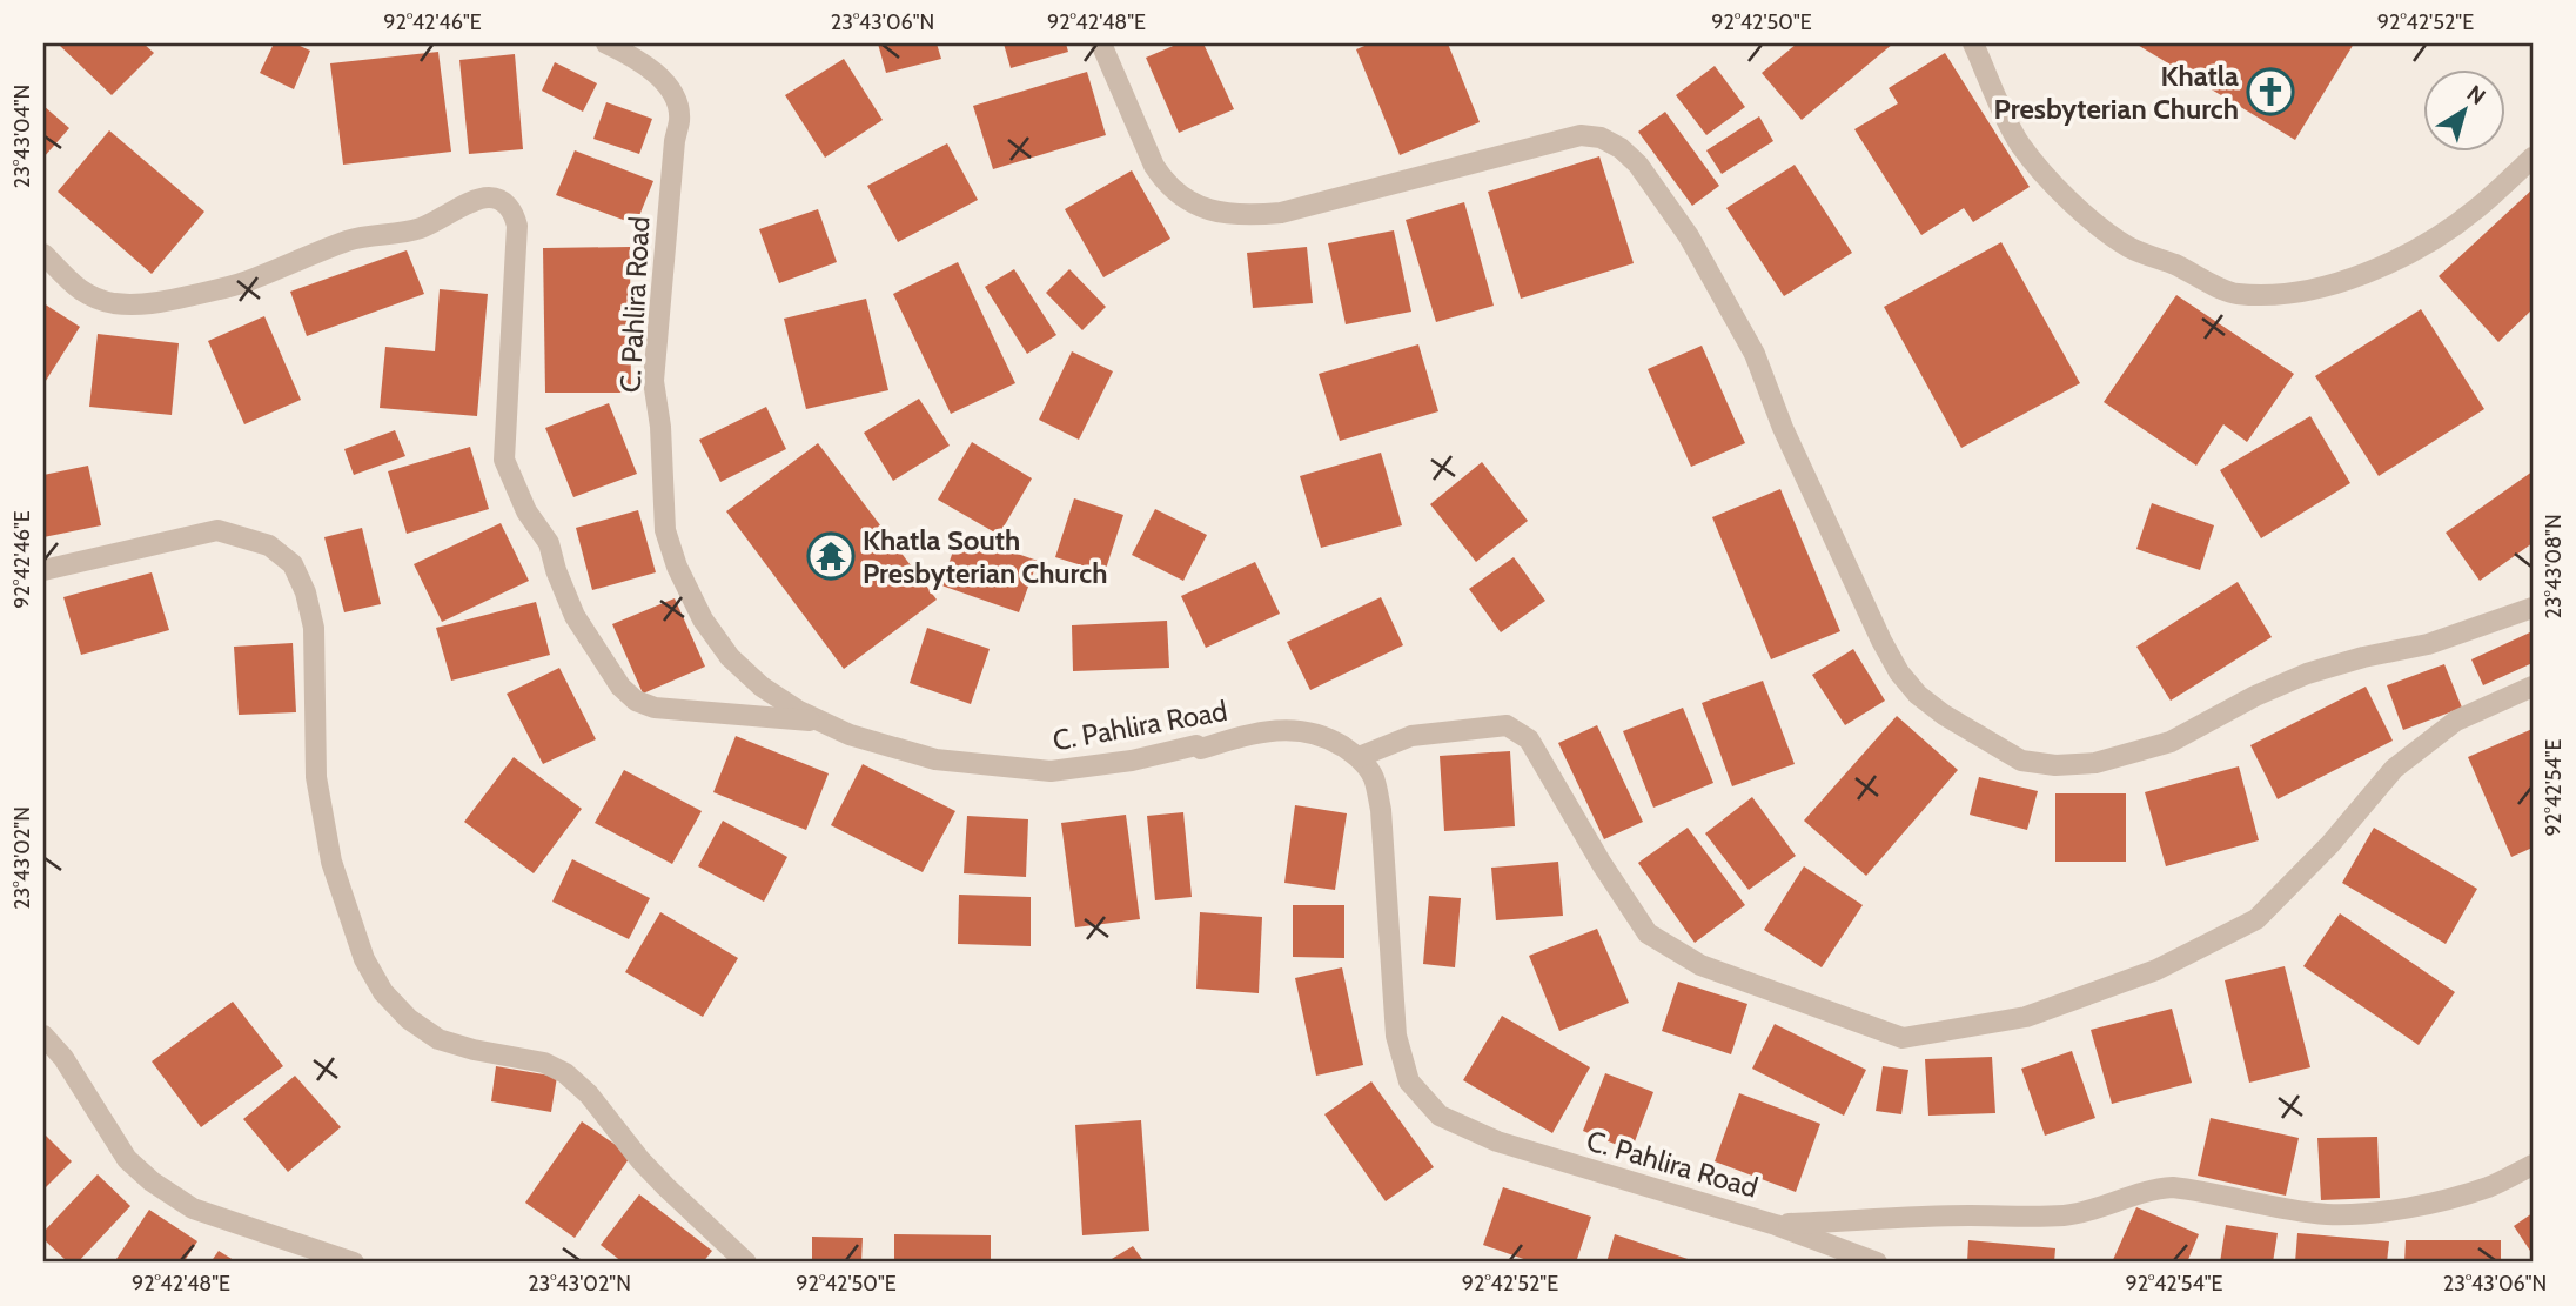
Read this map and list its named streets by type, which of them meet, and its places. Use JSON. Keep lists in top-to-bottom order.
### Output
{
  "streets": {
    "street": ["C. Pahlira Road"]
  },
  "places": {
    "church": ["Khatla Presbyterian Church"],
    "temple": ["Khatla South Presbyterian Church"]
  },
  "north": "top right",
  "coordinates": [
    "92°42'46\"E",
    "23°43'06\"N",
    "92°42'48\"E",
    "92°42'50\"E",
    "92°42'52\"E",
    "23°43'04\"N",
    "23°43'08\"N",
    "92°42'54\"E",
    "23°43'02\"N"
  ]
}
